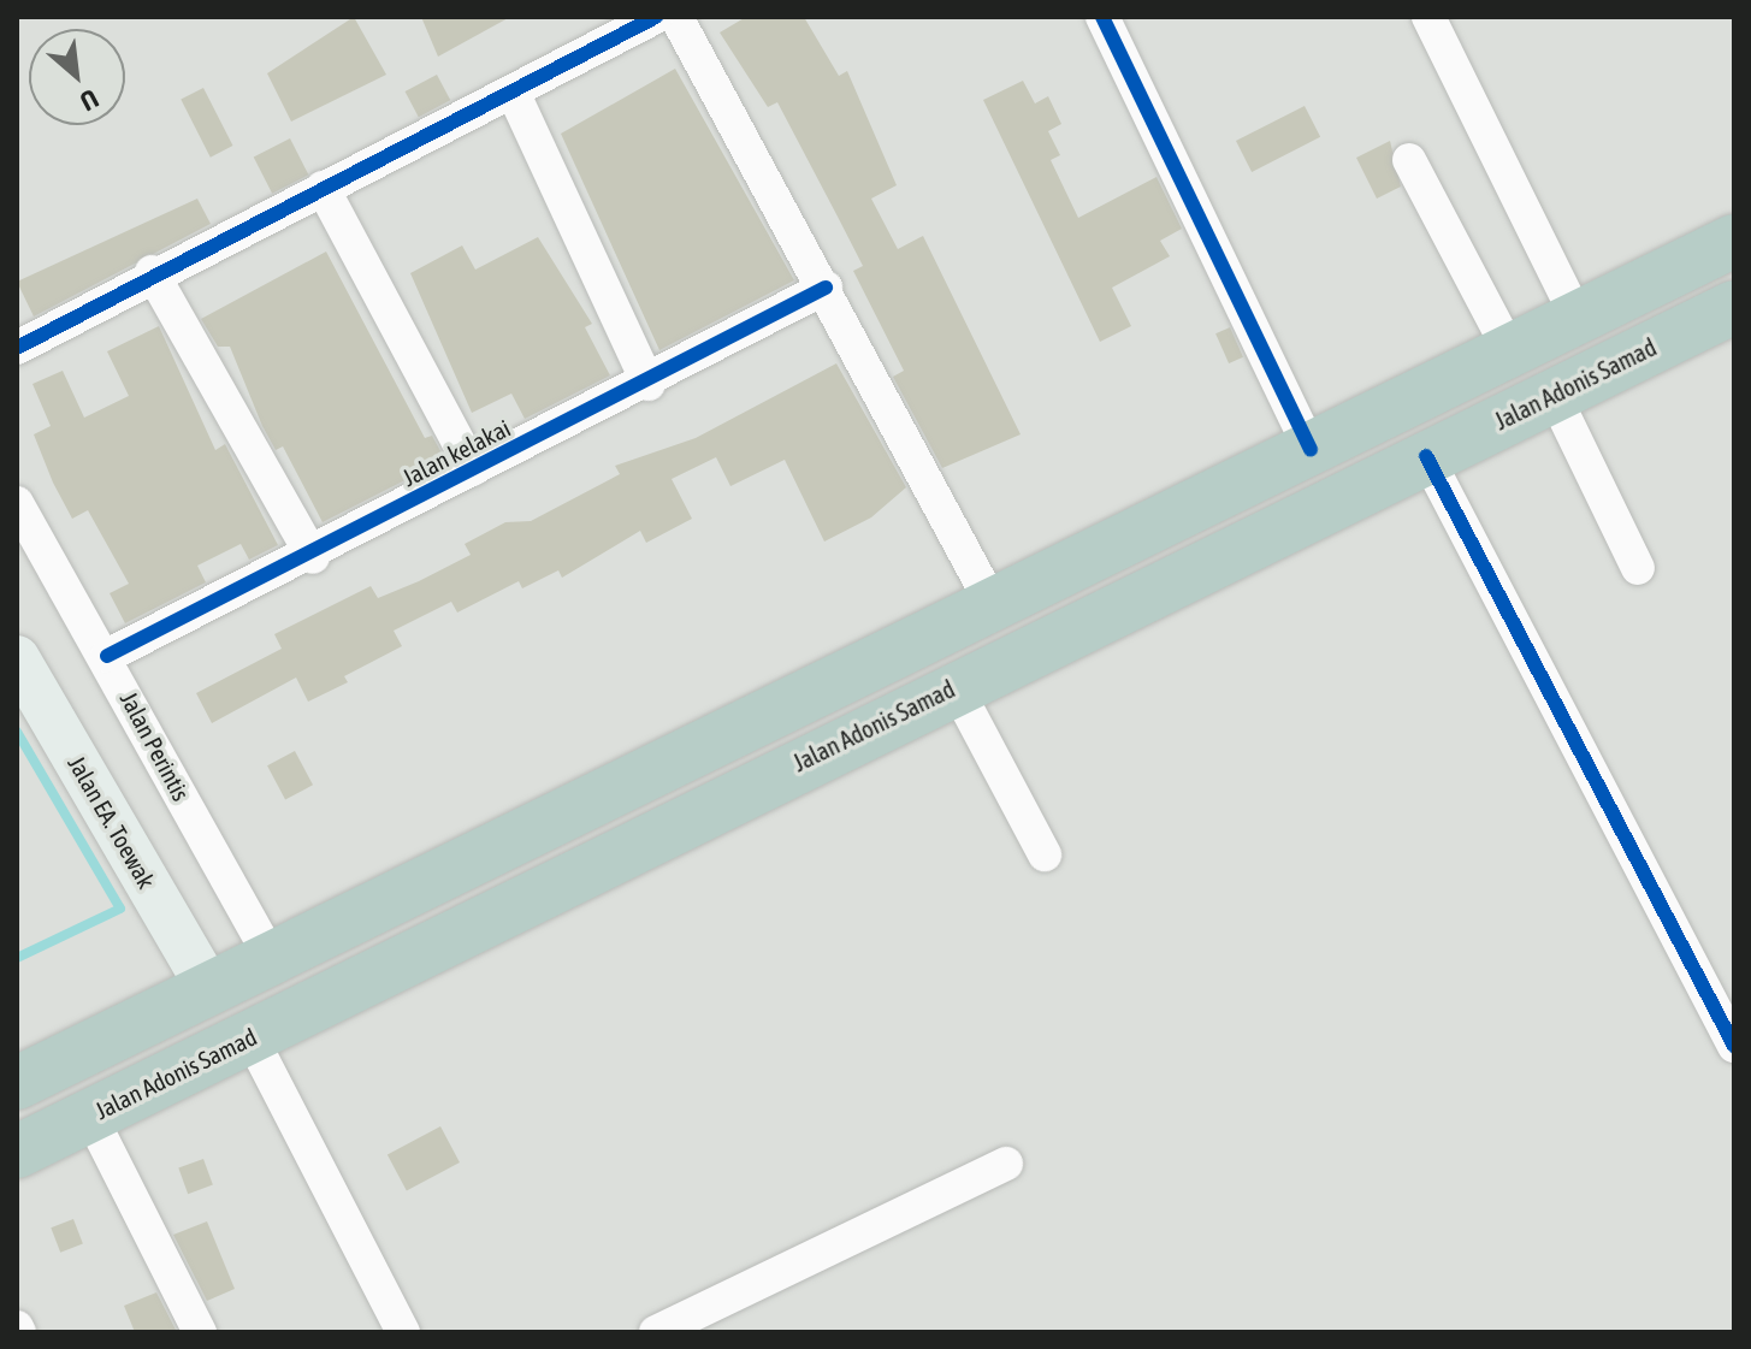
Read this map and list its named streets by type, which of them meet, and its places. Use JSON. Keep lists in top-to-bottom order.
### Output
{
  "streets": {
    "highway": ["Jalan Adonis Samad"],
    "street": ["Jalan kelakai", "Jalan Perintis", "Jalan EA. Toewak"]
  },
  "crossings": [
    ["Jalan kelakai", "Jalan Perintis"]
  ],
  "north": "bottom right"
}
